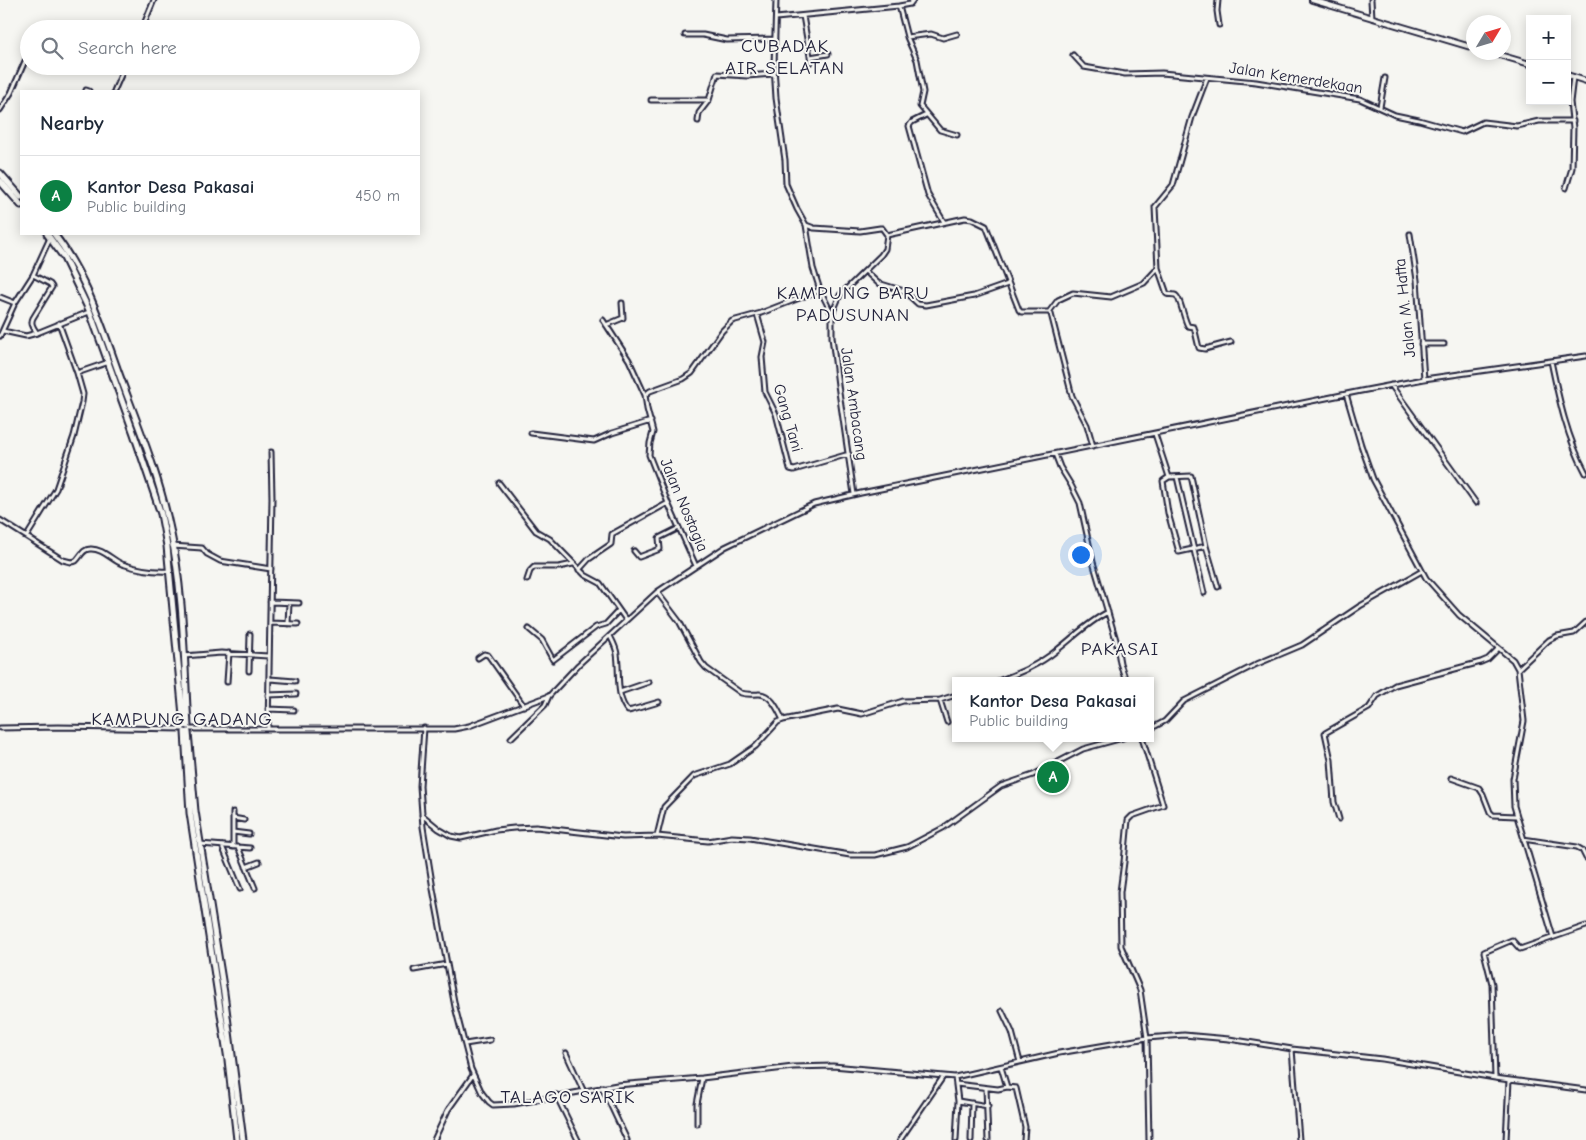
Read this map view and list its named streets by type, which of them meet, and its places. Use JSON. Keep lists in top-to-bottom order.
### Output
{
  "streets": {
    "street": [
      "Jalan Kemerdekaan",
      "Jalan M. Hatta",
      "Jalan Ambacang",
      "Gang Tani",
      "Jalan Nostagia"
    ]
  },
  "crossings": [
    ["Jalan Ambacang", "Gang Tani"]
  ],
  "districts": [
    "CUBADAK AIR SELATAN",
    "KAMPUNG BARU PADUSUNAN",
    "PAKASAI",
    "KAMPUNG GADANG",
    "TALAGO SARIK"
  ],
  "north": "top right",
  "page": {
    "map_buttons": ["+", "−"],
    "search": "Search here",
    "heading": "Nearby",
    "list": [
      {
        "mark": "A",
        "name": "Kantor Desa Pakasai",
        "note": "Public building",
        "value": "450 m"
      }
    ],
    "popup": ["Kantor Desa Pakasai", "Public building"],
    "pins": "A"
  }
}
